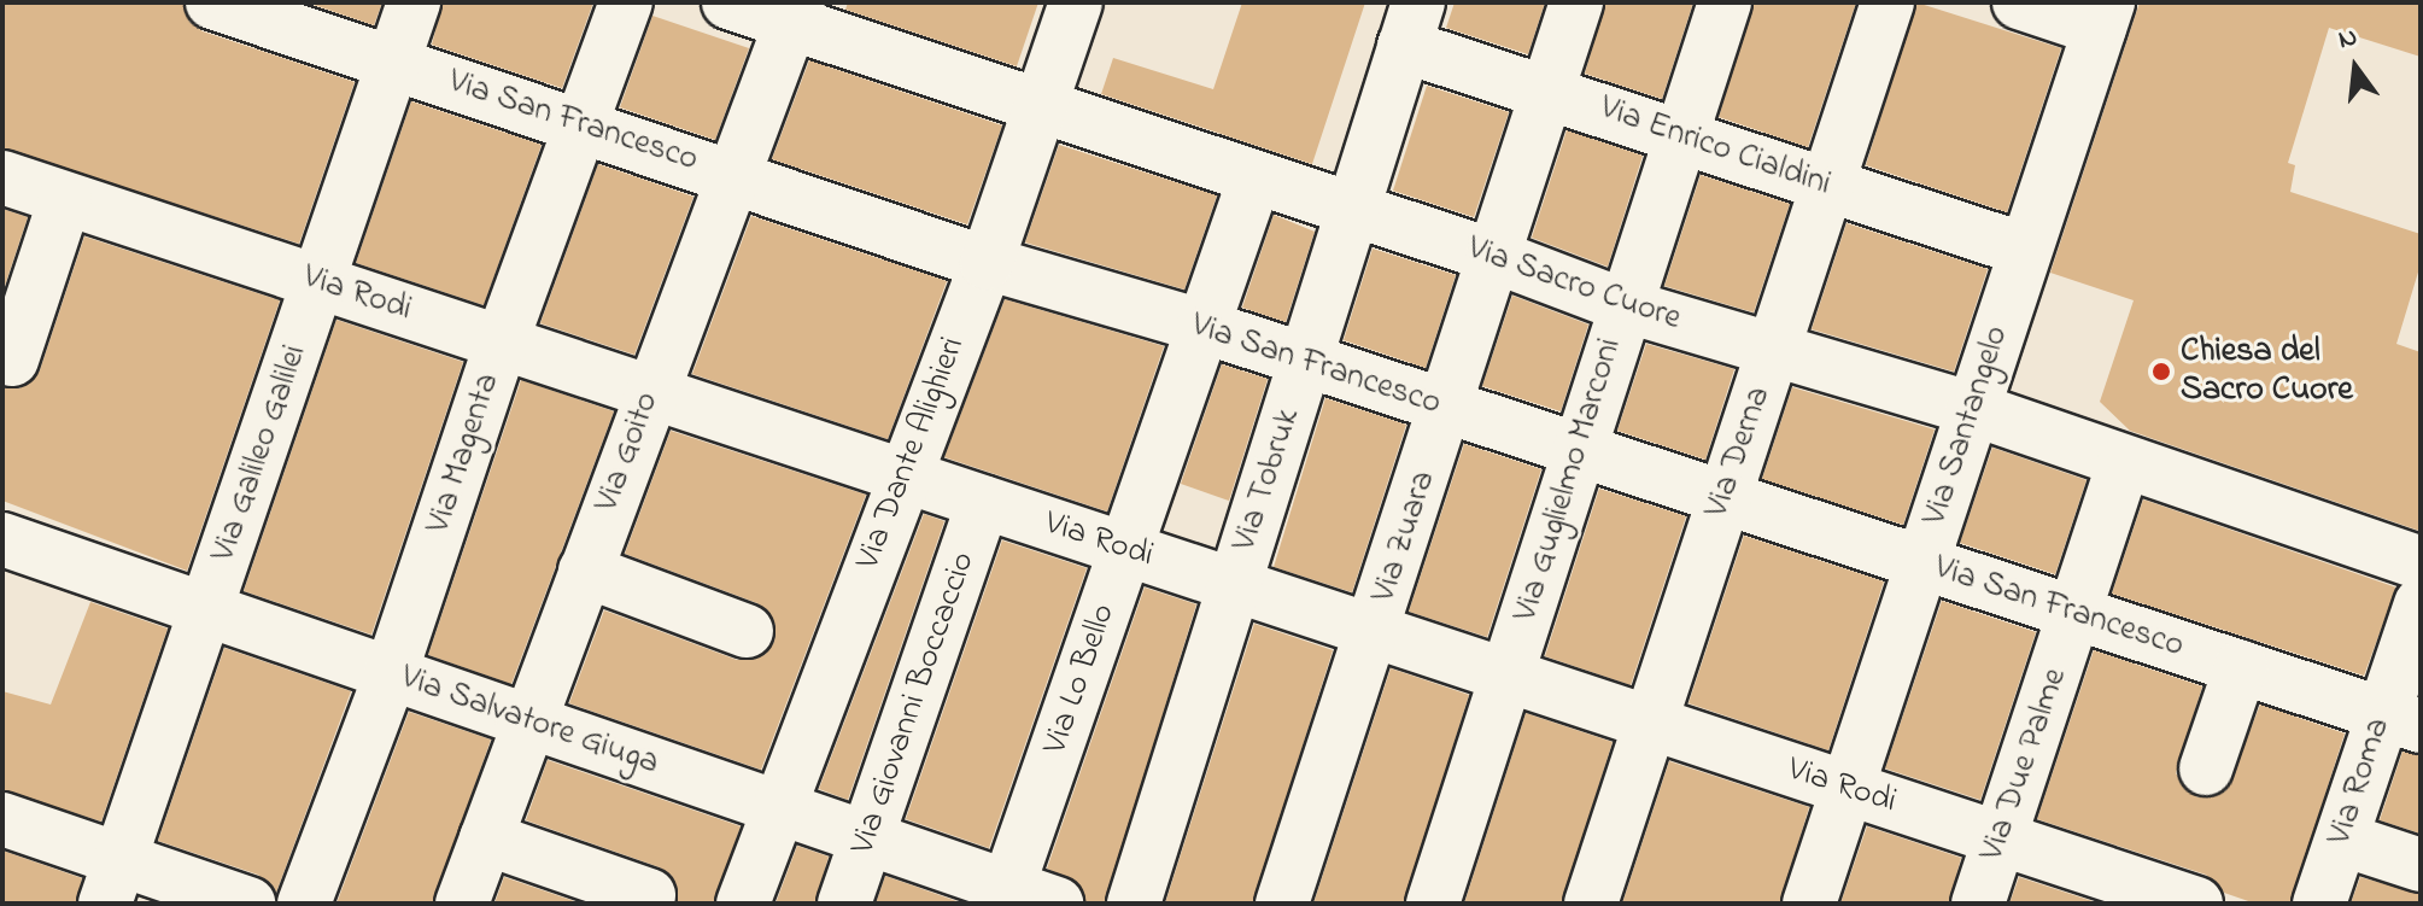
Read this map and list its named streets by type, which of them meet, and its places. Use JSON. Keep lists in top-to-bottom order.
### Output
{
  "streets": {
    "street": [
      "Via San Francesco",
      "Via Enrico Cialdini",
      "Via Sacro Cuore",
      "Via Rodi",
      "Via Santangelo",
      "Via Goito",
      "Via Derna",
      "Via Galileo Galilei",
      "Via Magenta",
      "Via Dante Alighieri",
      "Via Tobruk",
      "Via Guglielmo Marconi",
      "Via Zuara",
      "Via Lo Bello",
      "Via Giovanni Boccaccio",
      "Via Salvatore Giuga",
      "Via Due Palme",
      "Via Roma"
    ]
  },
  "crossings": [
    ["Via San Francesco", "Via Santangelo"],
    ["Via San Francesco", "Via Goito"],
    ["Via San Francesco", "Via Derna"],
    ["Via San Francesco", "Via Galileo Galilei"],
    ["Via San Francesco", "Via Magenta"],
    ["Via San Francesco", "Via Dante Alighieri"],
    ["Via San Francesco", "Via Tobruk"],
    ["Via San Francesco", "Via Guglielmo Marconi"],
    ["Via San Francesco", "Via Zuara"],
    ["Via San Francesco", "Via Lo Bello"],
    ["Via San Francesco", "Via Due Palme"],
    ["Via San Francesco", "Via Roma"],
    ["Via Enrico Cialdini", "Via Santangelo"],
    ["Via Enrico Cialdini", "Via Derna"],
    ["Via Enrico Cialdini", "Via Tobruk"],
    ["Via Enrico Cialdini", "Via Guglielmo Marconi"],
    ["Via Enrico Cialdini", "Via Zuara"],
    ["Via Sacro Cuore", "Via Santangelo"],
    ["Via Sacro Cuore", "Via Goito"],
    ["Via Sacro Cuore", "Via Derna"],
    ["Via Sacro Cuore", "Via Dante Alighieri"],
    ["Via Sacro Cuore", "Via Tobruk"],
    ["Via Sacro Cuore", "Via Guglielmo Marconi"],
    ["Via Sacro Cuore", "Via Zuara"],
    ["Via Sacro Cuore", "Via Lo Bello"],
    ["Via Sacro Cuore", "Via Due Palme"],
    ["Via Rodi", "Via Santangelo"],
    ["Via Rodi", "Via Goito"],
    ["Via Rodi", "Via Derna"],
    ["Via Rodi", "Via Galileo Galilei"],
    ["Via Rodi", "Via Magenta"],
    ["Via Rodi", "Via Dante Alighieri"],
    ["Via Rodi", "Via Tobruk"],
    ["Via Rodi", "Via Guglielmo Marconi"],
    ["Via Rodi", "Via Zuara"],
    ["Via Rodi", "Via Lo Bello"],
    ["Via Rodi", "Via Giovanni Boccaccio"],
    ["Via Rodi", "Via Due Palme"],
    ["Via Goito", "Via Salvatore Giuga"],
    ["Via Galileo Galilei", "Via Salvatore Giuga"],
    ["Via Magenta", "Via Salvatore Giuga"],
    ["Via Dante Alighieri", "Via Salvatore Giuga"],
    ["Via Lo Bello", "Via Salvatore Giuga"],
    ["Via Giovanni Boccaccio", "Via Salvatore Giuga"]
  ],
  "places": ["Chiesa del Sacro Cuore"],
  "north": "top"
}
